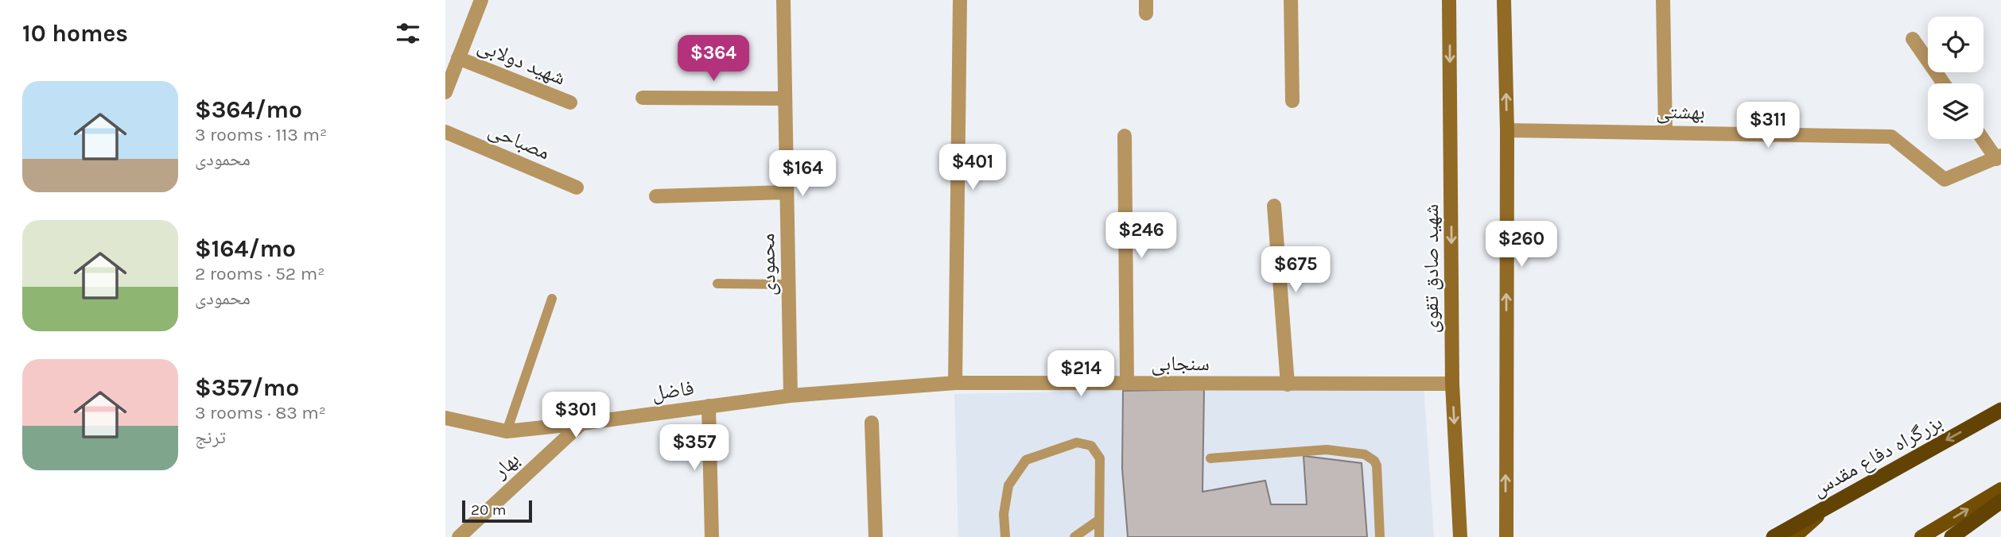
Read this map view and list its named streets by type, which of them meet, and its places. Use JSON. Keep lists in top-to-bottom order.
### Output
{
  "streets": {
    "highway": ["بزرگراه دفاع مقدس"],
    "main road": ["شهید صادق تقوی"],
    "street": [
      "شهید دولابی",
      "بهشتی",
      "مصباحی",
      "محمودی",
      "سنجابی",
      "فاضل",
      "بهار"
    ]
  },
  "crossings": [
    ["محمودی", "سنجابی"],
    ["شهید صادق تقوی", "سنجابی"],
    ["سنجابی", "فاضل"],
    ["فاضل", "بهار"]
  ],
  "scale_bar": "20 m",
  "page": {
    "heading": "10 homes",
    "price": [
      "$364",
      "$311",
      "$401",
      "$164",
      "$246",
      "$260",
      "$675",
      "$214",
      "$301",
      "$357"
    ],
    "list": [
      {
        "name": "$364/mo",
        "note": "3 rooms · 113 m² · محمودی"
      },
      {
        "name": "$164/mo",
        "note": "2 rooms · 52 m² · محمودی"
      },
      {
        "name": "$357/mo",
        "note": "3 rooms · 83 m² · ترنج"
      }
    ],
    "scale": "20 m"
  }
}
